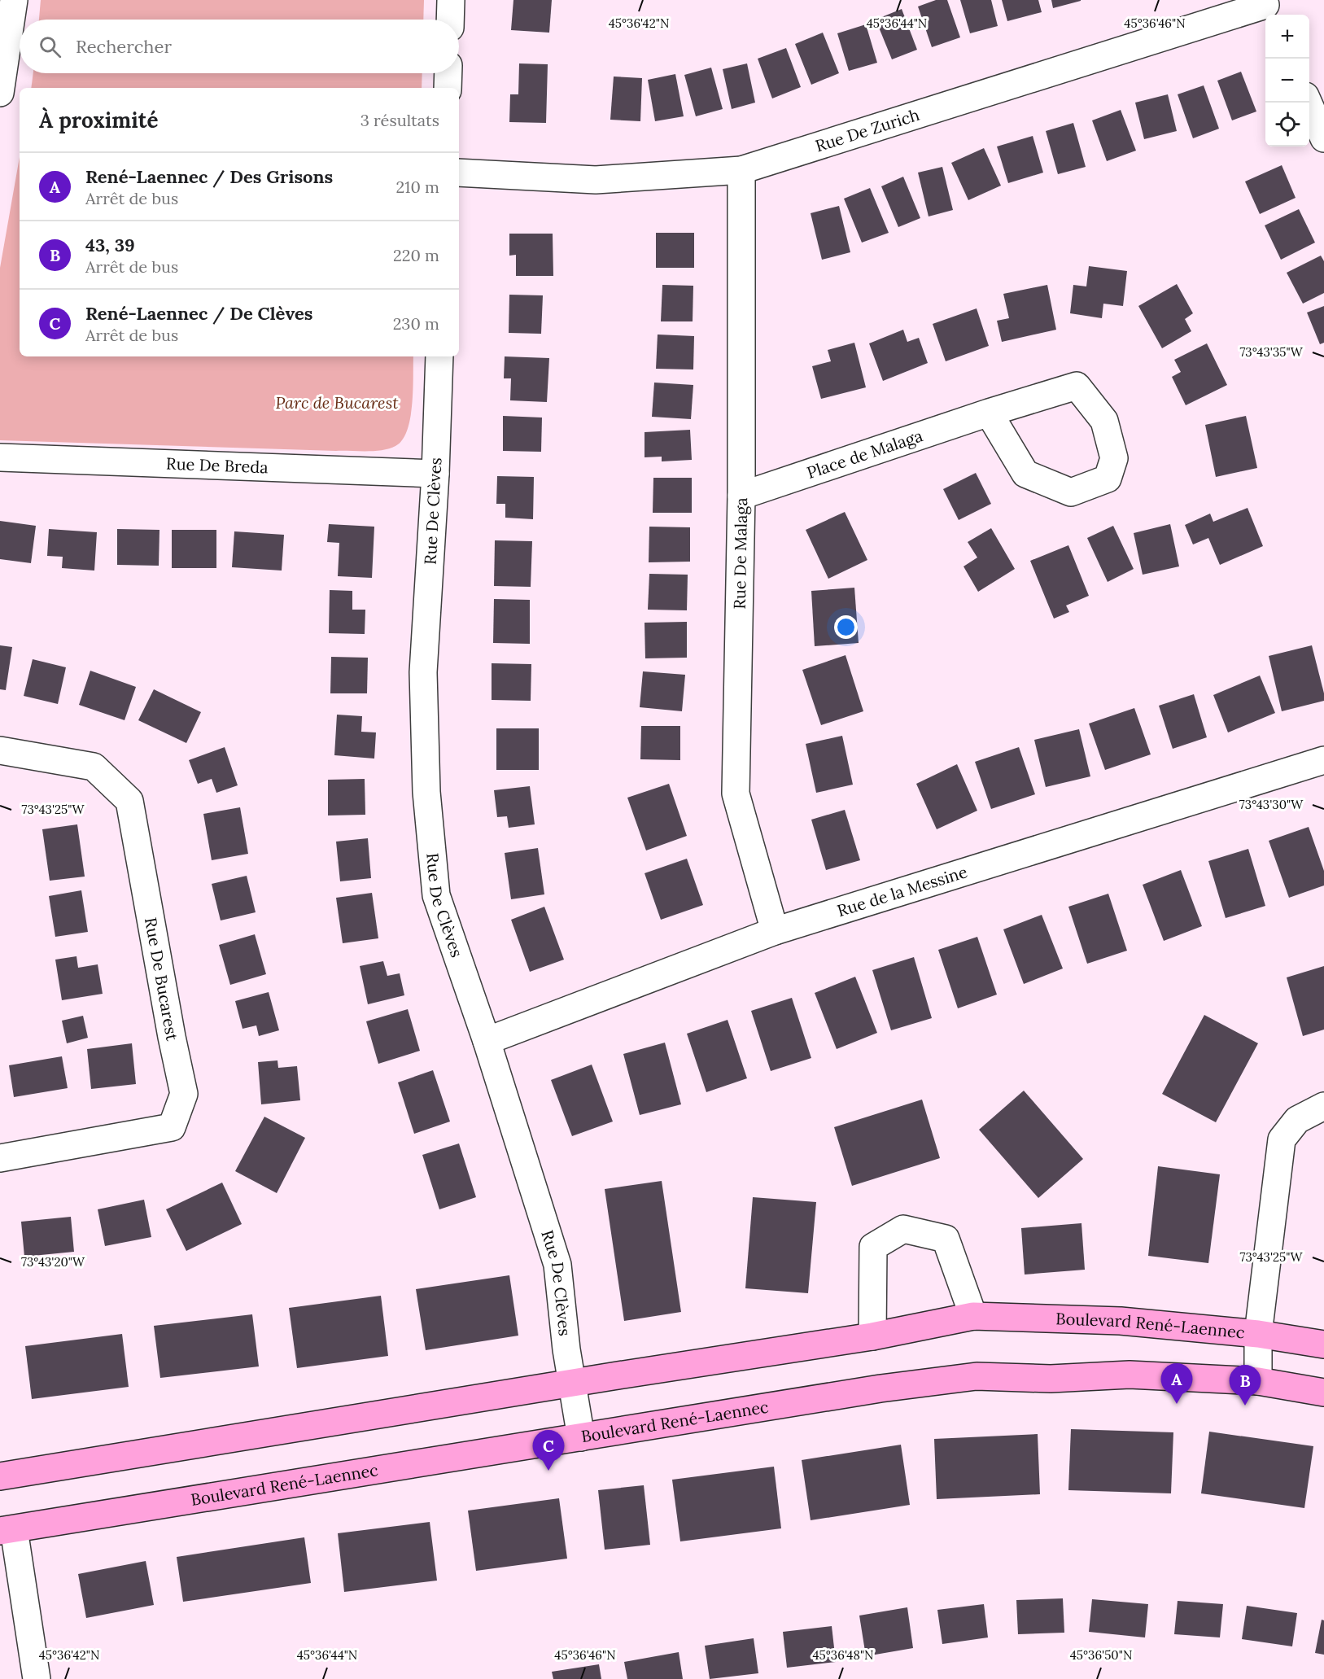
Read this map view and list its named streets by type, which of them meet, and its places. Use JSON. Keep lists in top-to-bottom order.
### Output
{
  "streets": {
    "street": [
      "Rue De Zurich",
      "Place de Malaga",
      "Rue De Breda",
      "Rue De Clèves",
      "Rue De Malaga",
      "Rue de la Messine",
      "Rue De Bucarest",
      "Boulevard René-Laennec"
    ]
  },
  "crossings": [
    ["Rue De Zurich", "Rue De Malaga"],
    ["Place de Malaga", "Rue De Malaga"],
    ["Rue De Breda", "Rue De Clèves"],
    ["Rue De Clèves", "Rue de la Messine"],
    ["Rue De Clèves", "Boulevard René-Laennec"],
    ["Rue De Malaga", "Rue de la Messine"]
  ],
  "parks": ["Parc de Bucarest"],
  "page": {
    "map_buttons": ["+", "−"],
    "search": "Rechercher",
    "heading": ["À proximité", "3 résultats"],
    "list": [
      {
        "mark": "A",
        "name": "René-Laennec / Des Grisons",
        "note": "Arrêt de bus",
        "value": "210 m"
      },
      {
        "mark": "B",
        "name": "43, 39",
        "note": "Arrêt de bus",
        "value": "220 m"
      },
      {
        "mark": "C",
        "name": "René-Laennec / De Clèves",
        "note": "Arrêt de bus",
        "value": "230 m"
      }
    ],
    "pins": ["A", "B", "C"]
  },
  "coordinates": [
    "45°36'42\"N",
    "45°36'44\"N",
    "45°36'46\"N",
    "73°43'35\"W",
    "73°43'30\"W",
    "73°43'25\"W",
    "73°43'20\"W",
    "45°36'48\"N",
    "45°36'50\"N"
  ]
}
